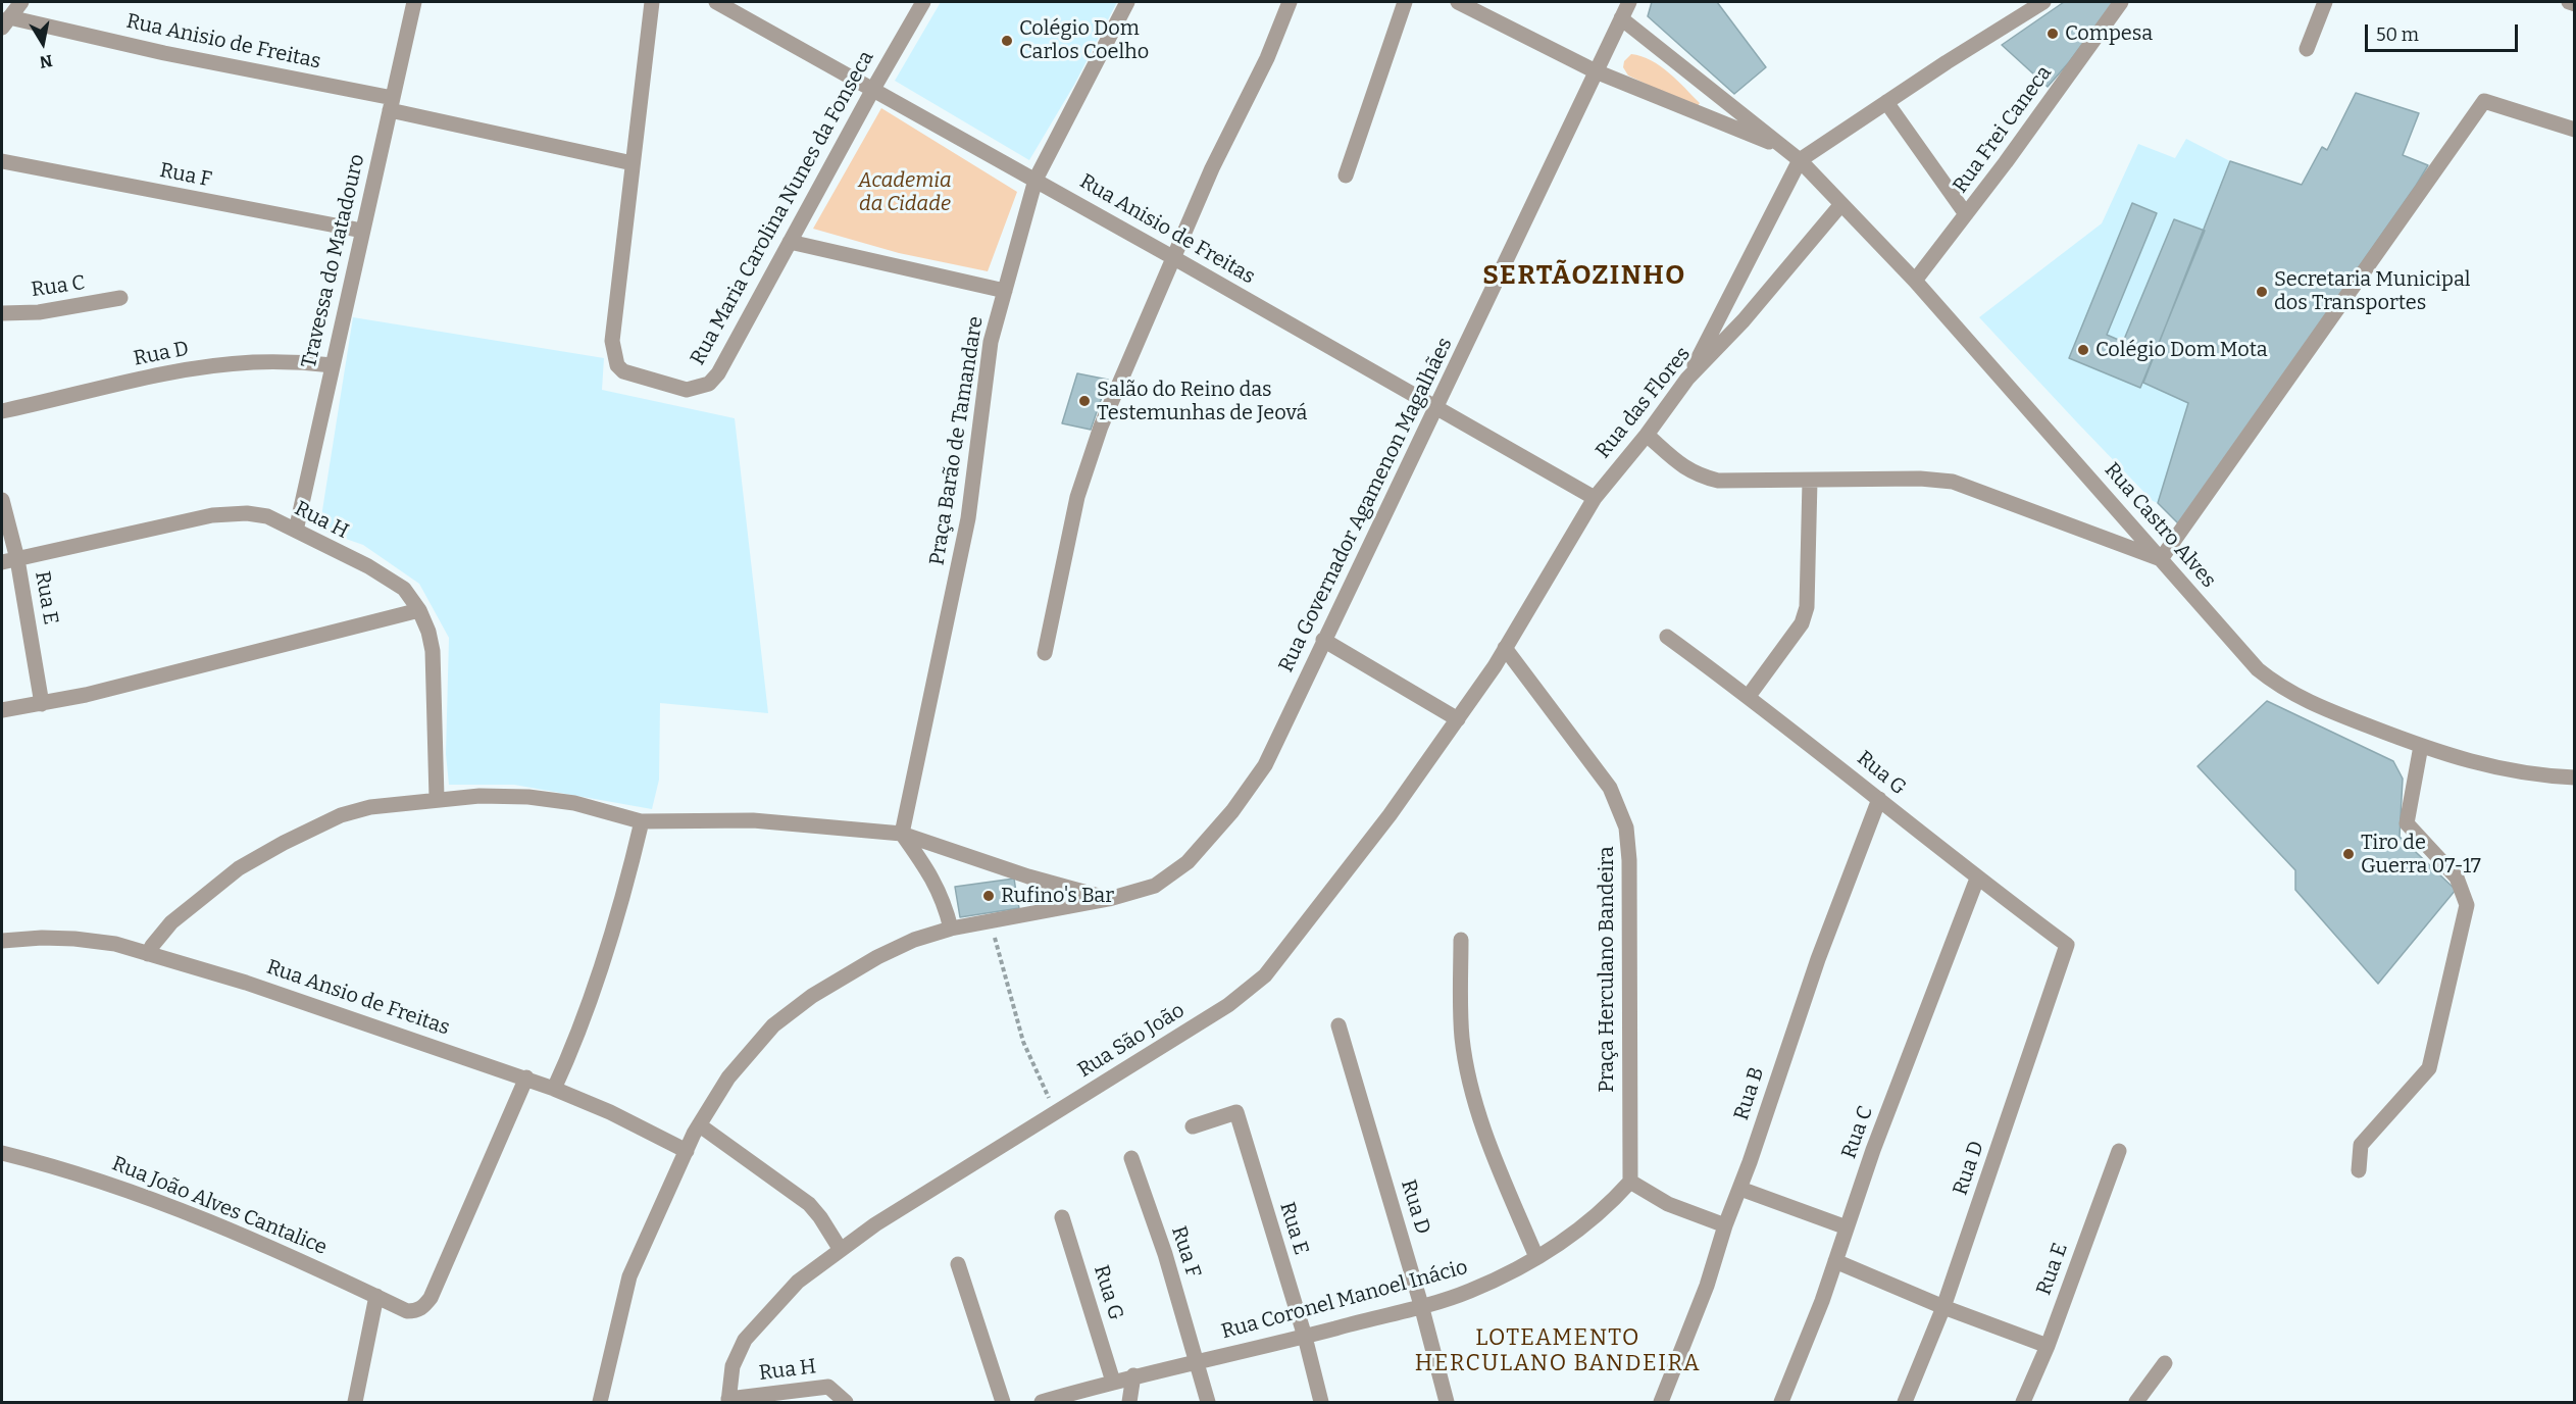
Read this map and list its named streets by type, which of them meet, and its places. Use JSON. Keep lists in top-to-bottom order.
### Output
{
  "streets": {
    "street": [
      "Rua Anisio de Freitas",
      "Rua Frei Caneca",
      "Rua F",
      "Rua Maria Carolina Nunes da Fonseca",
      "Travessa do Matadouro",
      "Rua C",
      "Rua D",
      "Rua das Flores",
      "Praça Barão de Tamandare",
      "Rua Governador Agamenon Magalhães",
      "Rua H",
      "Rua Castro Alves",
      "Rua E",
      "Rua G",
      "Praça Herculano Bandeira",
      "Rua Ansio de Freitas",
      "Rua São João",
      "Rua B",
      "Rua João Alves Cantalice",
      "Rua Coronel Manoel Inácio"
    ]
  },
  "crossings": [
    ["Rua Anisio de Freitas", "Rua Maria Carolina Nunes da Fonseca"],
    ["Rua Anisio de Freitas", "Travessa do Matadouro"],
    ["Rua Anisio de Freitas", "Rua das Flores"],
    ["Rua Anisio de Freitas", "Praça Barão de Tamandare"],
    ["Rua Anisio de Freitas", "Rua Governador Agamenon Magalhães"],
    ["Rua Frei Caneca", "Rua Castro Alves"],
    ["Rua F", "Travessa do Matadouro"],
    ["Rua F", "Rua Coronel Manoel Inácio"],
    ["Travessa do Matadouro", "Rua D"],
    ["Travessa do Matadouro", "Rua H"],
    ["Rua C", "Rua G"],
    ["Rua D", "Rua G"],
    ["Rua D", "Rua Coronel Manoel Inácio"],
    ["Rua das Flores", "Rua Castro Alves"],
    ["Rua das Flores", "Praça Herculano Bandeira"],
    ["Rua das Flores", "Rua São João"],
    ["Rua Governador Agamenon Magalhães", "Rua Castro Alves"],
    ["Rua Governador Agamenon Magalhães", "Rua Ansio de Freitas"],
    ["Rua H", "Rua E"],
    ["Rua H", "Rua São João"],
    ["Rua E", "Rua Coronel Manoel Inácio"],
    ["Rua G", "Rua B"],
    ["Rua G", "Rua Coronel Manoel Inácio"],
    ["Praça Herculano Bandeira", "Rua São João"],
    ["Praça Herculano Bandeira", "Rua Coronel Manoel Inácio"],
    ["Rua Ansio de Freitas", "Rua João Alves Cantalice"]
  ],
  "districts": ["SERTÃOZINHO", "LOTEAMENTO HERCULANO BANDEIRA"],
  "parks": ["Academia da Cidade"],
  "places": [
    "Compesa",
    "Colégio Dom Carlos Coelho",
    "Secretaria Municipal dos Transportes",
    "Colégio Dom Mota",
    "Salão do Reino das Testemunhas de Jeová",
    "Tiro de Guerra 07-17",
    "Rufino's Bar"
  ],
  "scale_bar": "50 m",
  "north": "bottom"
}
